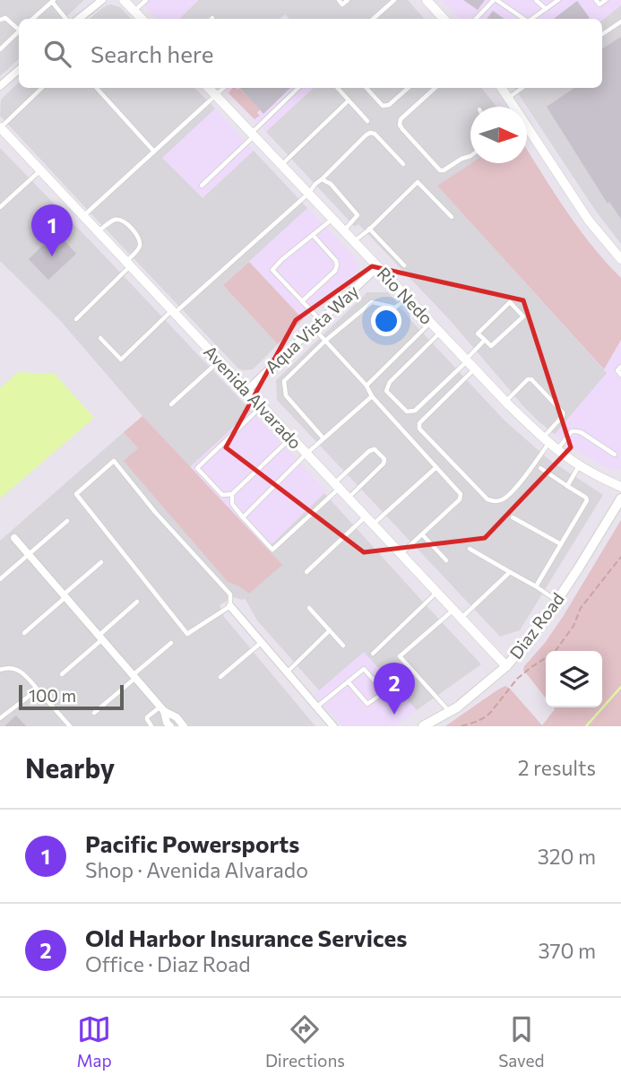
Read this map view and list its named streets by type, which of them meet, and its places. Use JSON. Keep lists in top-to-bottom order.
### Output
{
  "streets": {
    "main road": ["Diaz Road"],
    "street": ["Rio Nedo", "Aqua Vista Way", "Avenida Alvarado"]
  },
  "crossings": [
    ["Rio Nedo", "Aqua Vista Way"],
    ["Aqua Vista Way", "Avenida Alvarado"],
    ["Avenida Alvarado", "Diaz Road"]
  ],
  "scale_bar": "100 m",
  "north": "right",
  "page": {
    "search": "Search here",
    "pins": ["1", "2"],
    "scale": "100 m",
    "heading": ["Nearby", "2 results"],
    "list": [
      {
        "mark": "1",
        "name": "Pacific Powersports",
        "note": "Shop · Avenida Alvarado",
        "value": "320 m"
      },
      {
        "mark": "2",
        "name": "Old Harbor Insurance Services",
        "note": "Office · Diaz Road",
        "value": "370 m"
      }
    ],
    "nav": ["Map", "Directions", "Saved"]
  }
}
